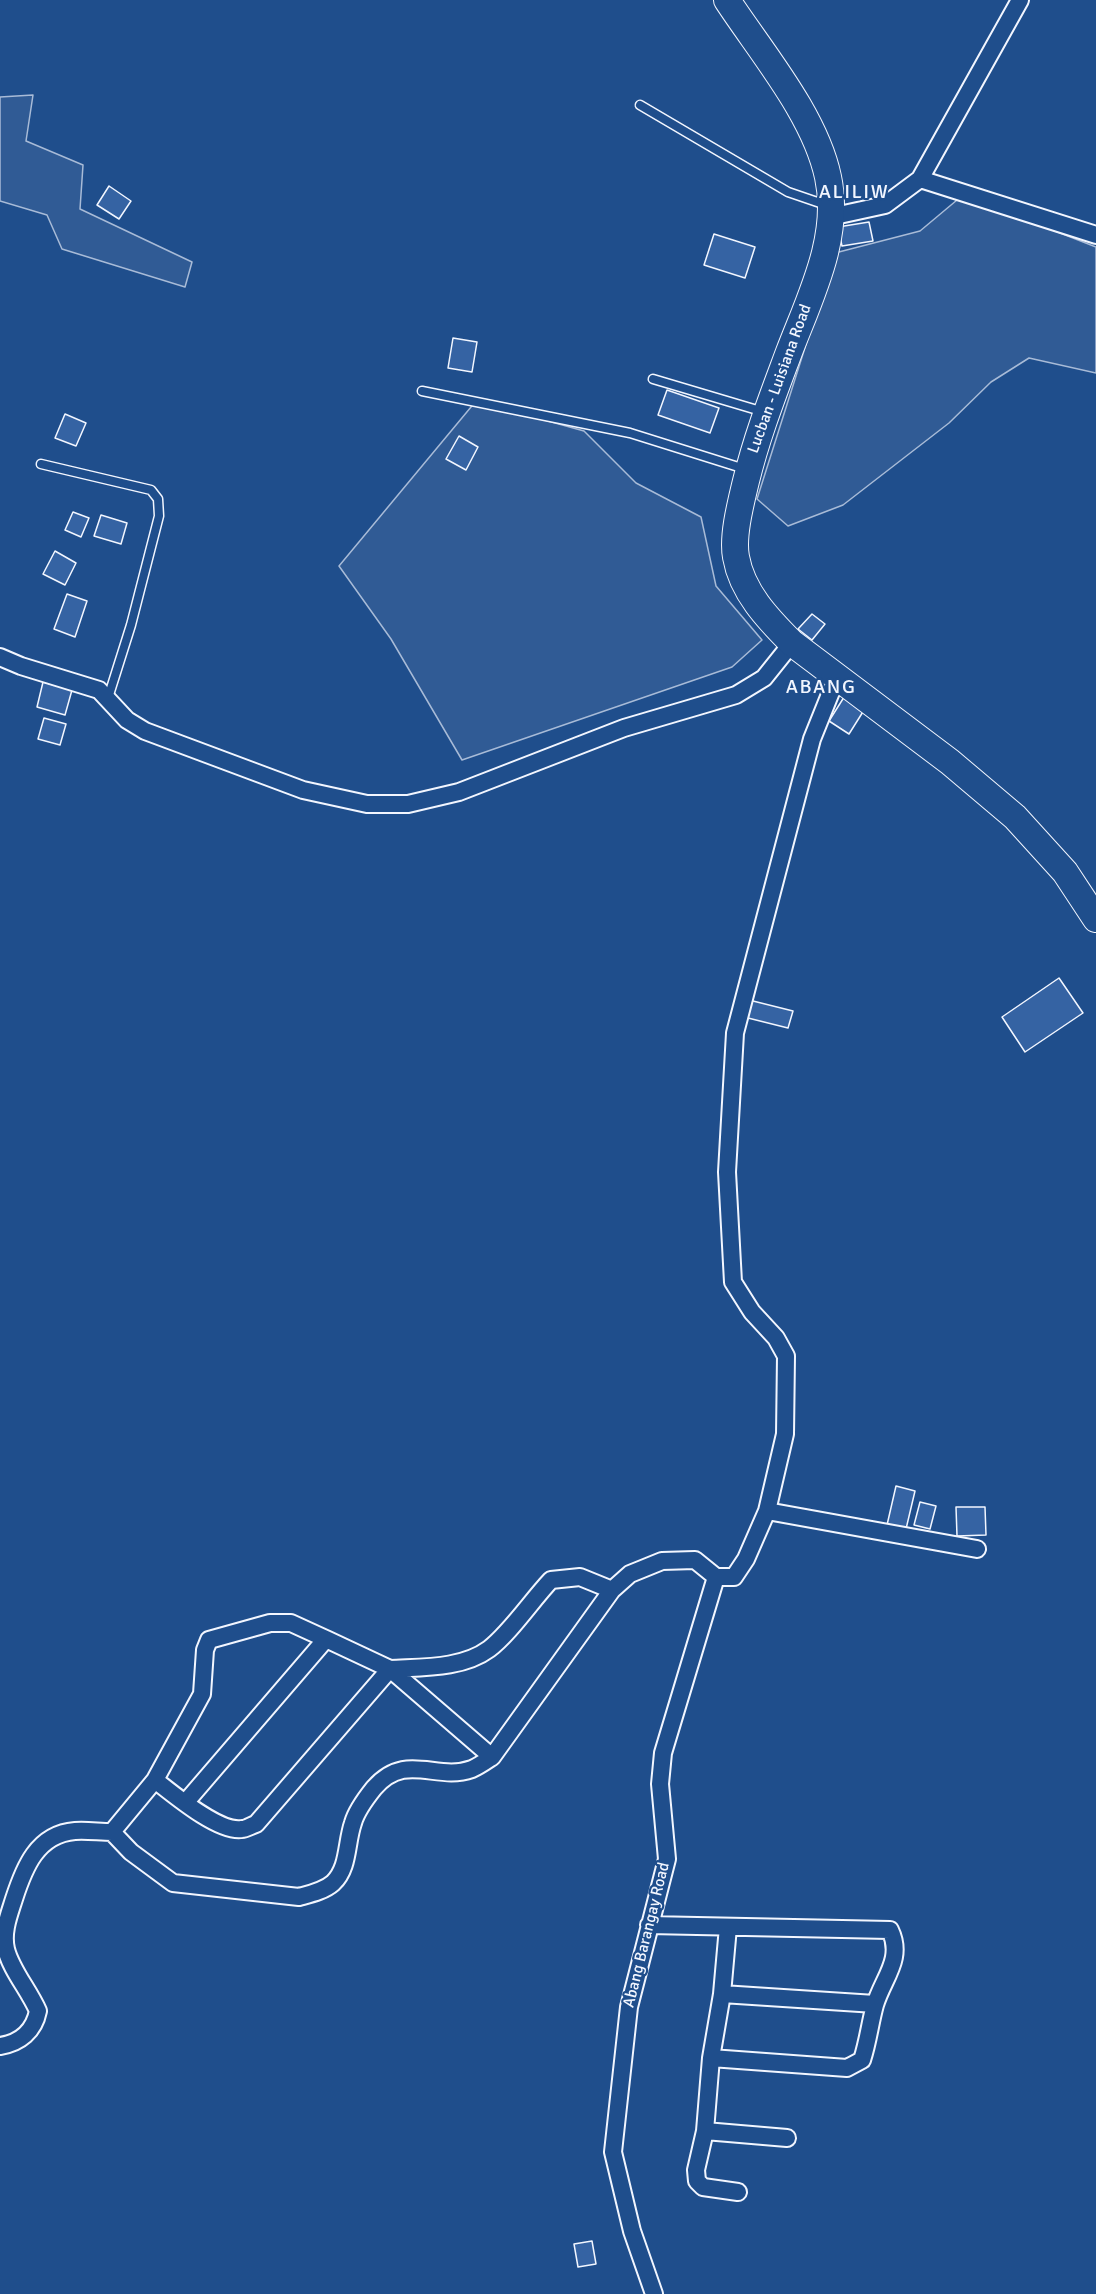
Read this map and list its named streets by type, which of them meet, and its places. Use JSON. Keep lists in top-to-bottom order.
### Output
{
  "streets": {
    "main road": ["Lucban - Luisiana Road"],
    "street": ["Abang Barangay Road"]
  },
  "districts": ["ALILIW", "ABANG"]
}
